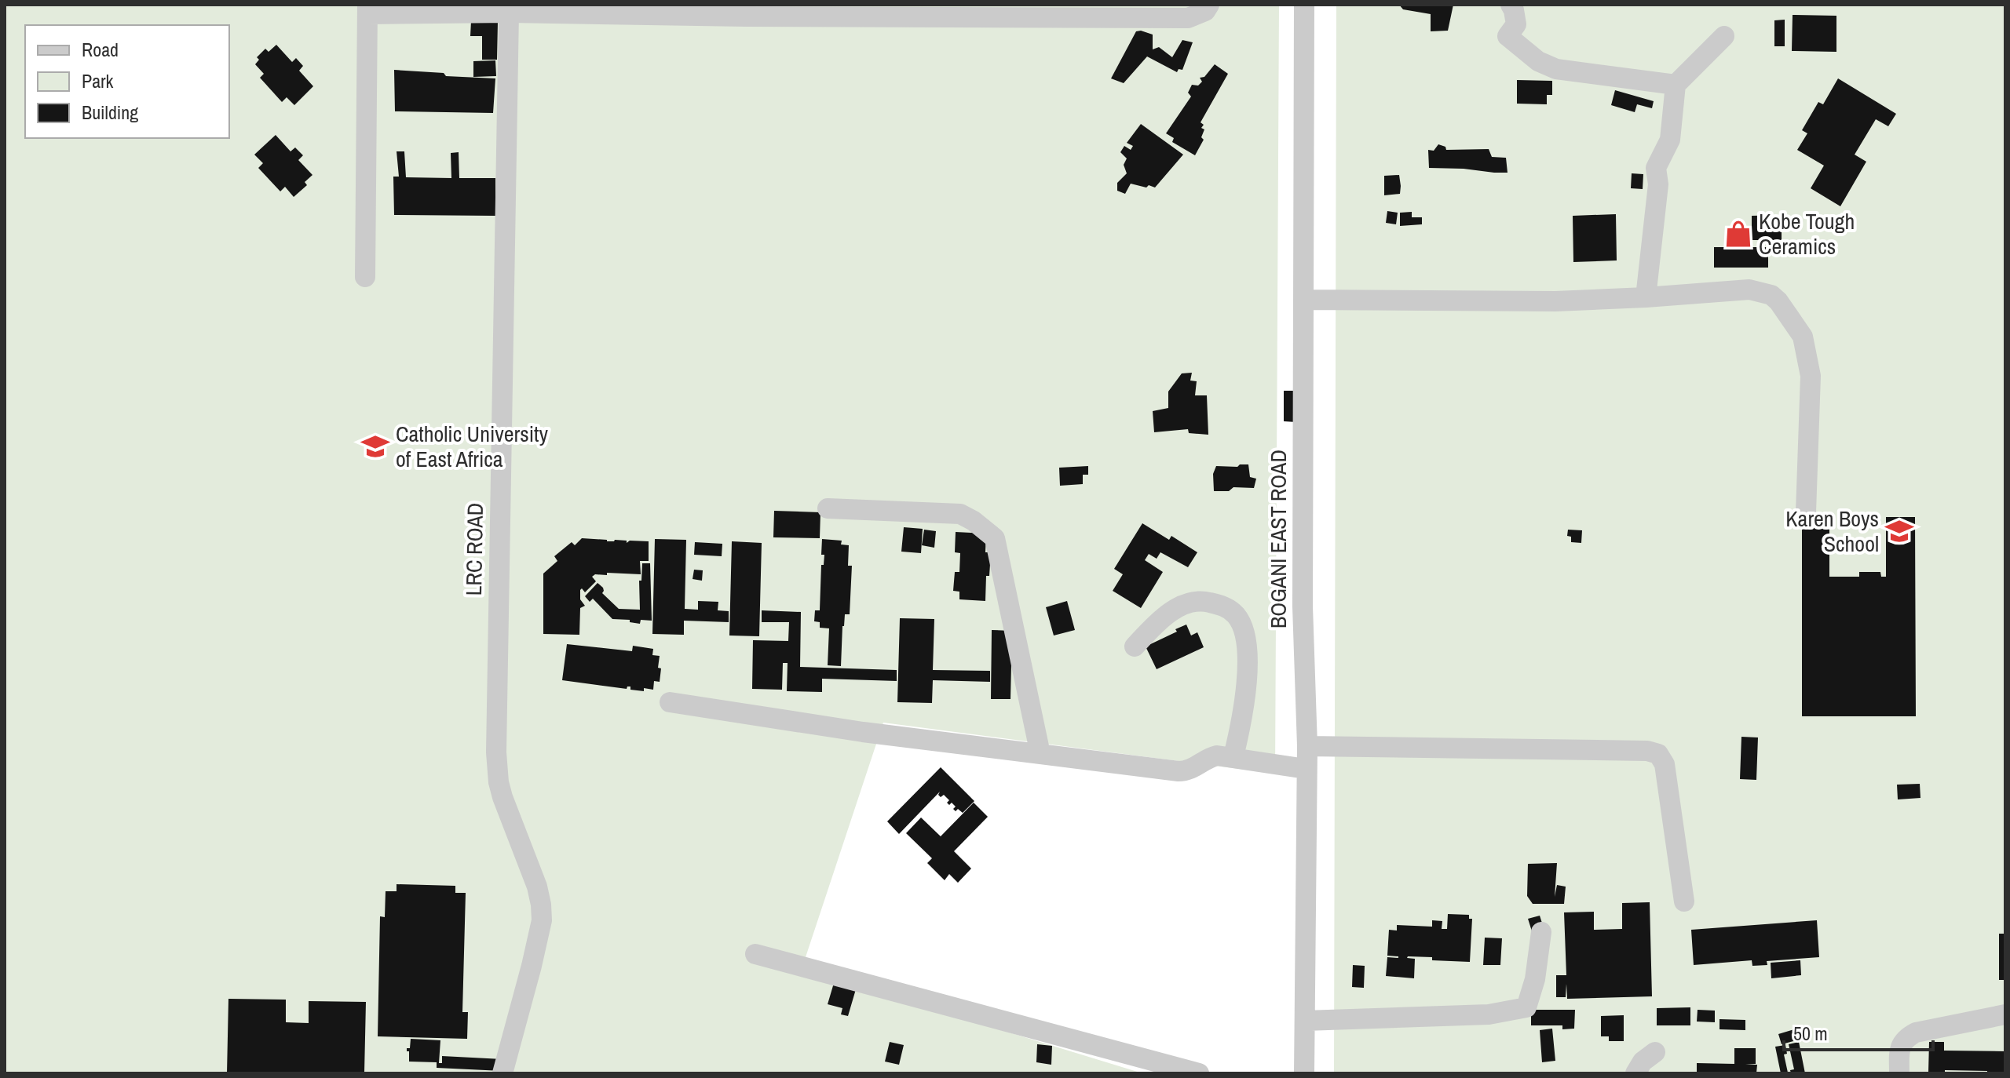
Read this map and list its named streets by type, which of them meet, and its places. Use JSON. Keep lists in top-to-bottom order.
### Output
{
  "streets": {
    "street": ["BOGANI EAST ROAD", "LRC ROAD"]
  },
  "places": {
    "shop": ["Kobe Tough Ceramics"],
    "school or university": ["Catholic University of East Africa", "Karen Boys School"]
  },
  "legend": ["Road", "Park", "Building"],
  "scale_bar": "50 m"
}
